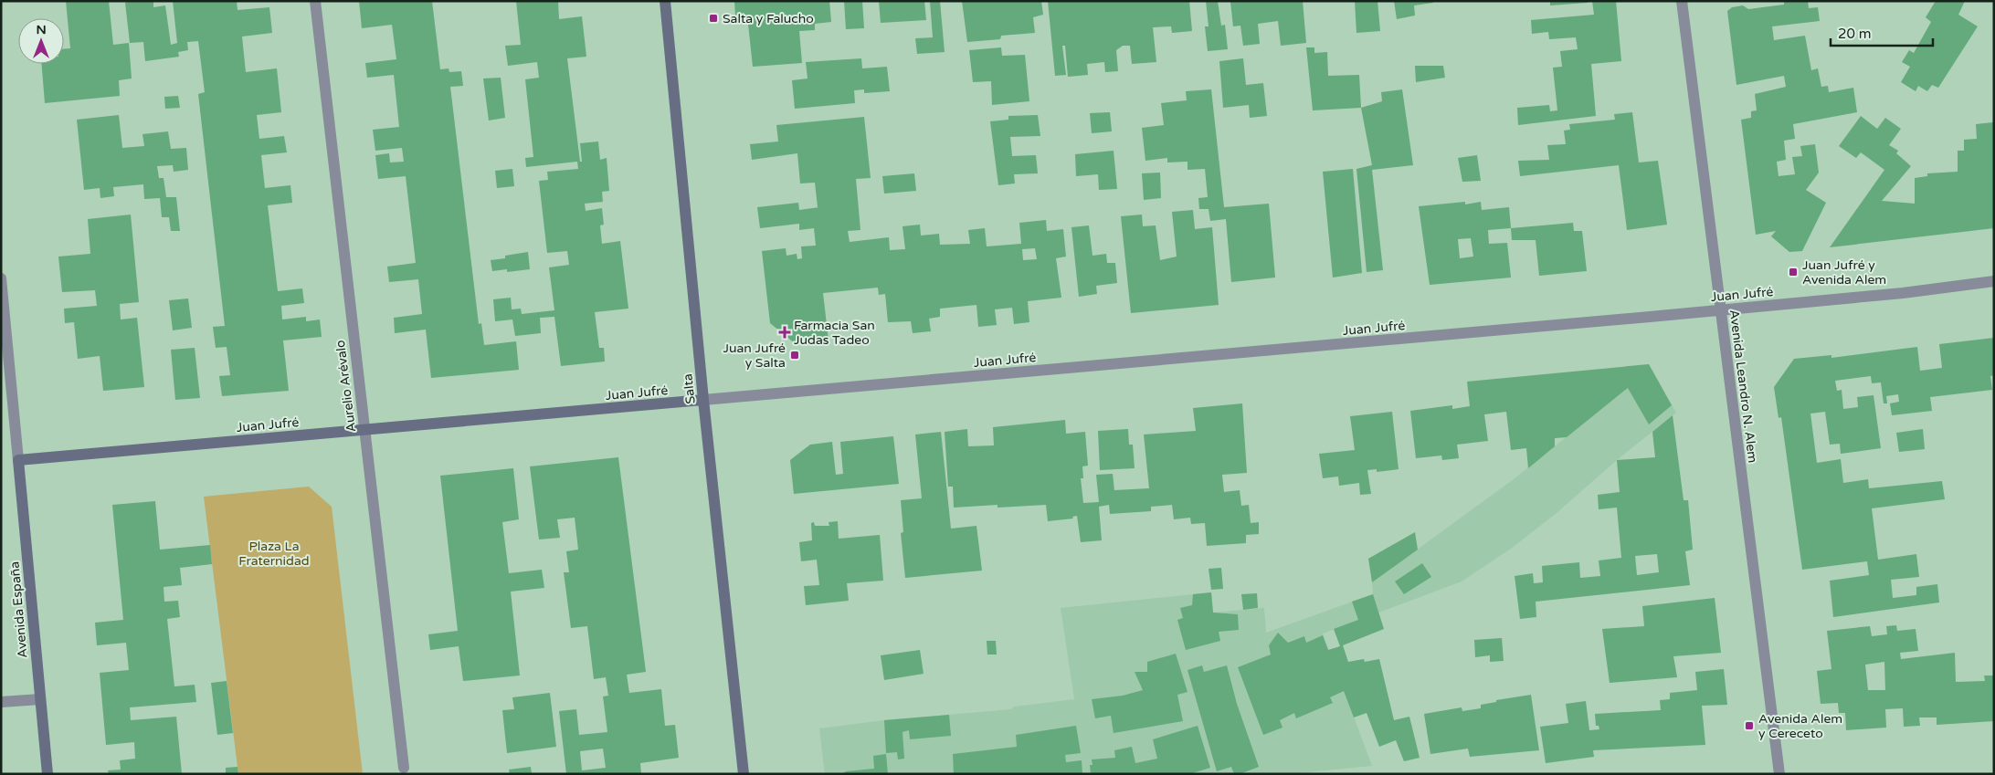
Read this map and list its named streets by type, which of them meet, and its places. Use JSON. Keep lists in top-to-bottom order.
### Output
{
  "streets": {
    "main road": ["Juan Jufré", "Salta", "Avenida España"],
    "street": ["Aurelio Arévalo", "Avenida Leandro N. Alem"]
  },
  "crossings": [
    ["Juan Jufré", "Aurelio Arévalo"],
    ["Juan Jufré", "Avenida Leandro N. Alem"],
    ["Juan Jufré", "Salta"],
    ["Juan Jufré", "Avenida España"]
  ],
  "parks": ["Plaza La Fraternidad"],
  "places": {
    "transit": [
      "Salta y Falucho",
      "Juan Jufré y Avenida Alem",
      "Juan Jufré y Salta",
      "Avenida Alem y Cereceto"
    ],
    "health": ["Farmacia San Judas Tadeo"]
  },
  "scale_bar": "20 m",
  "north": "top"
}
